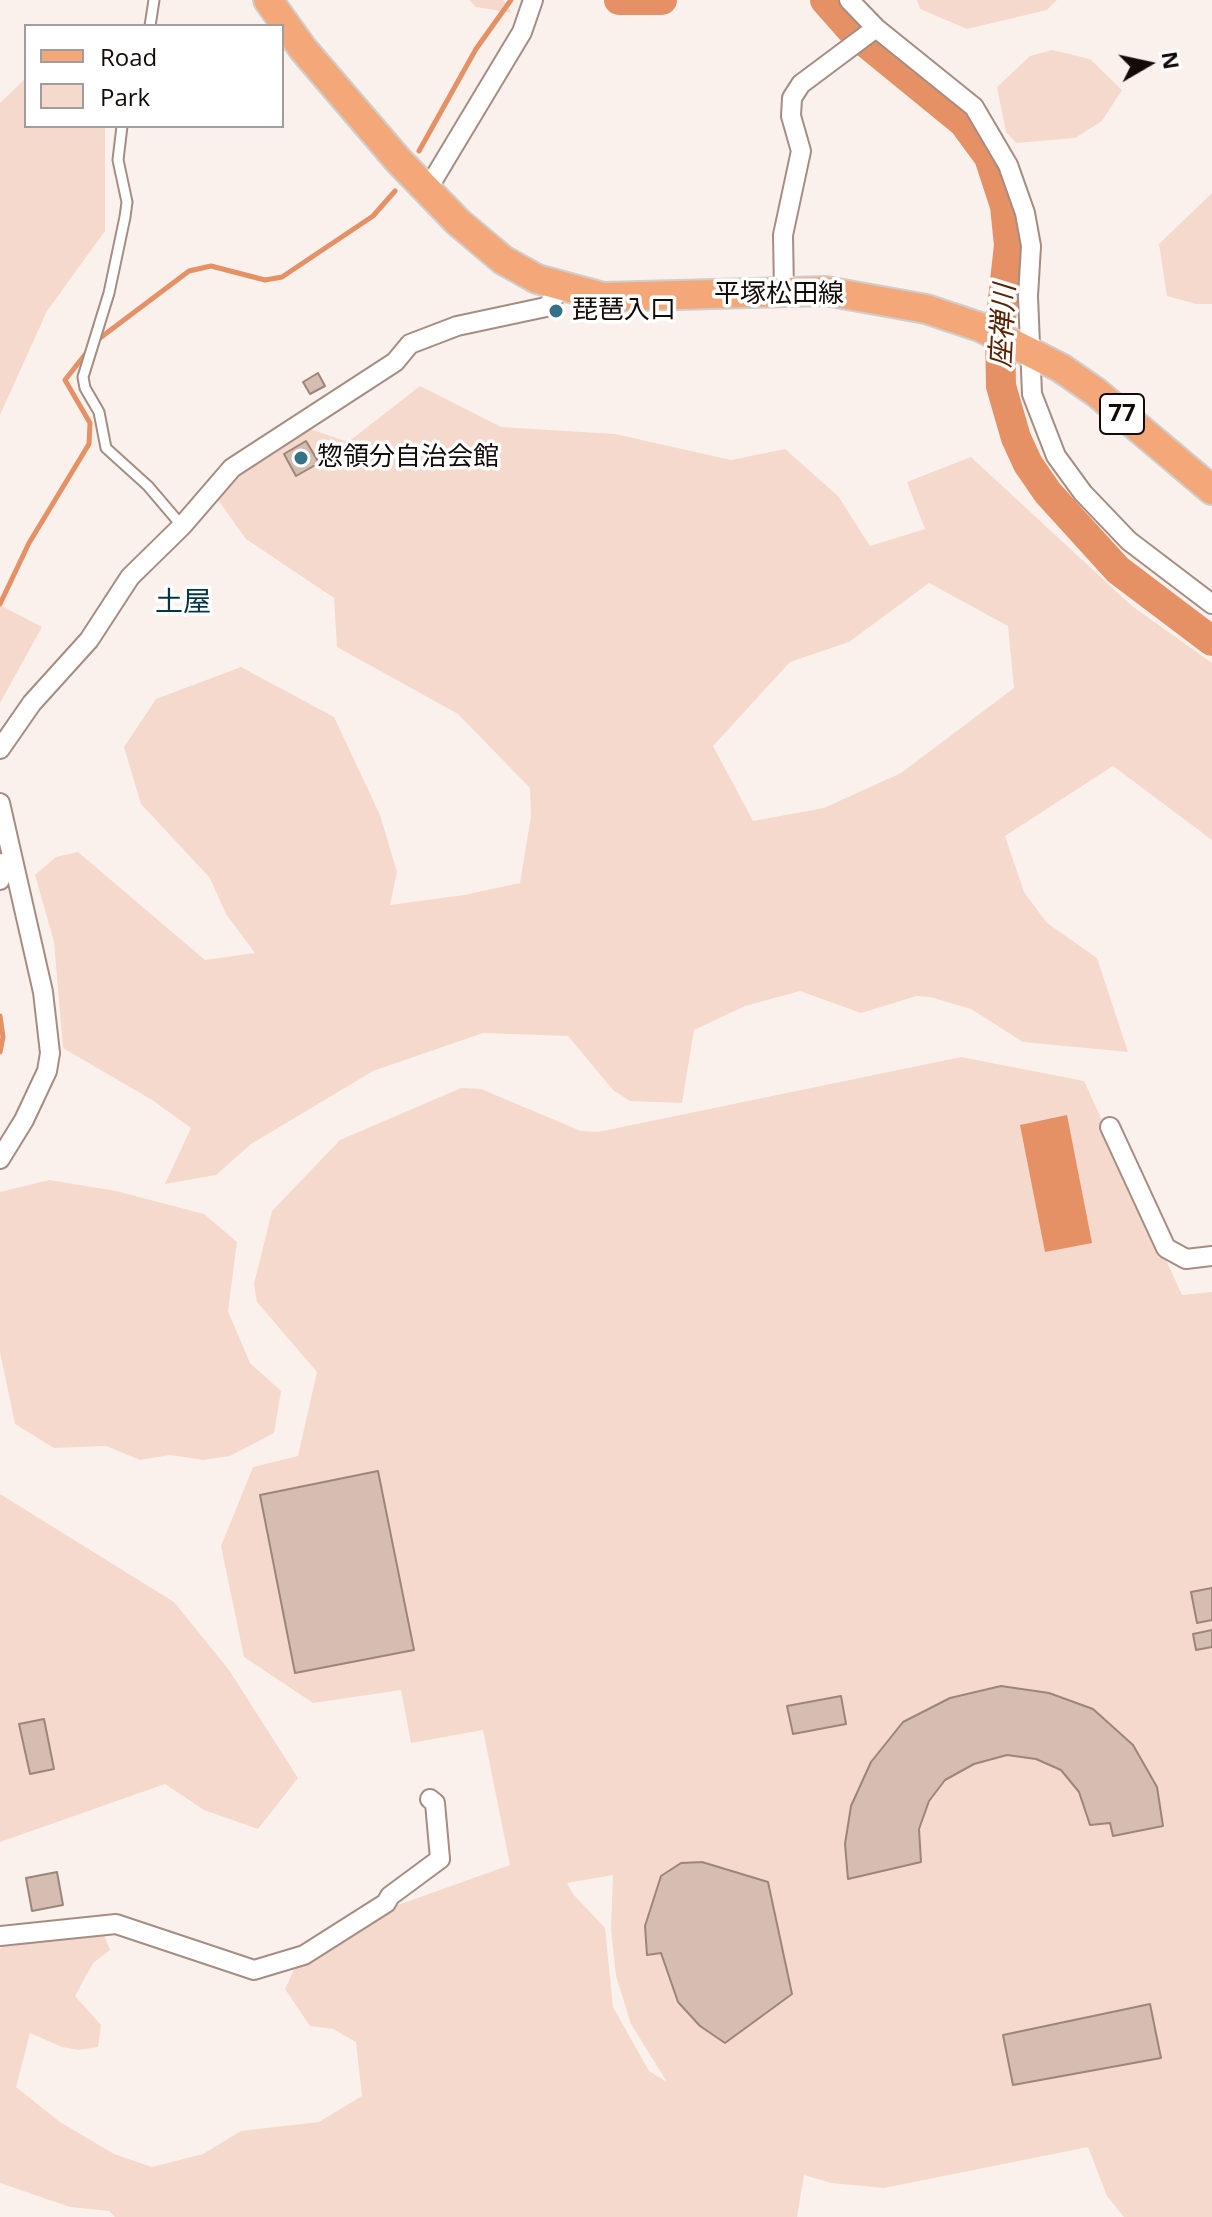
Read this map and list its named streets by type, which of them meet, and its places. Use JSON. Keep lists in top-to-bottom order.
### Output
{
  "streets": {
    "main road": ["平塚松田線", "77"]
  },
  "districts": ["土屋"],
  "water": ["座禅川"],
  "places": ["琵琶入口", "惣領分自治会館"],
  "legend": ["Road", "Park"],
  "north": "right"
}
